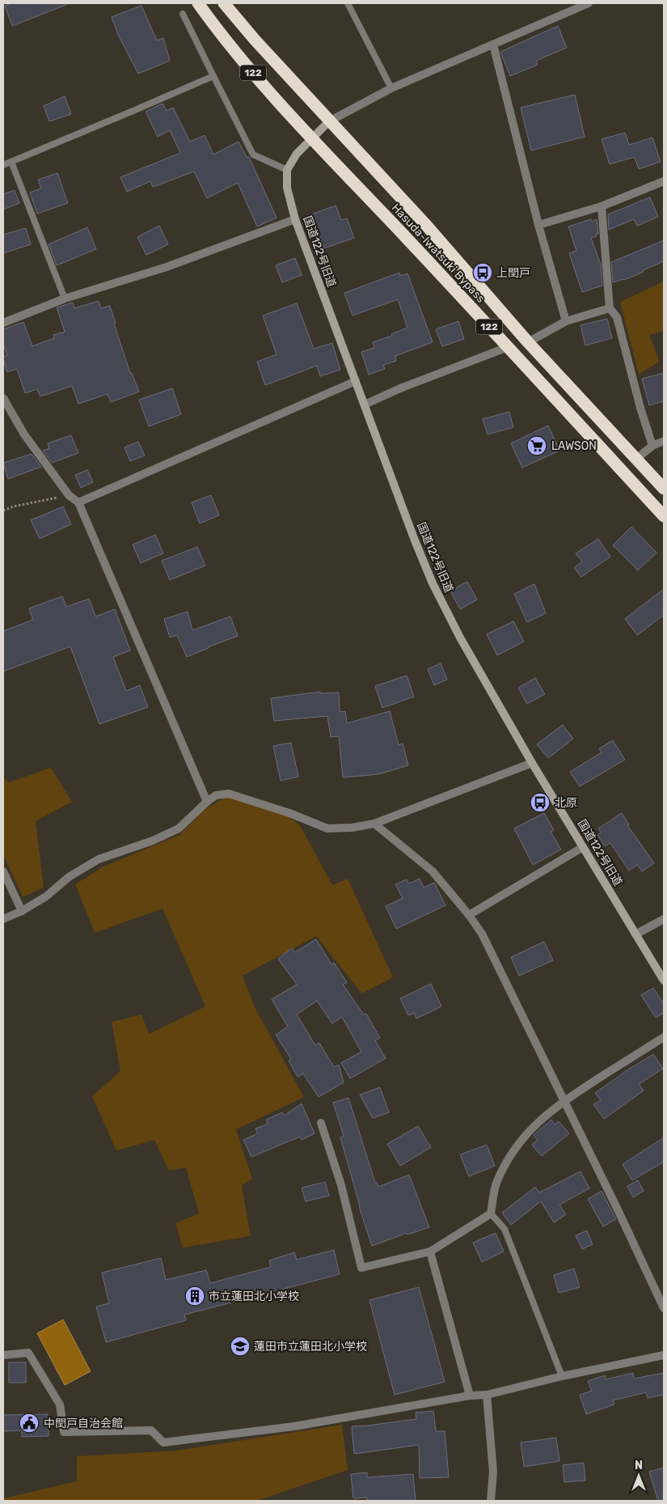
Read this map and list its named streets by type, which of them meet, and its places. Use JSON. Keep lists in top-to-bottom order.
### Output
{
  "streets": {
    "highway": ["122", "Hasuda-Iwatsuki Bypass"],
    "street": ["国道122号旧道"]
  },
  "places": {
    "bus stop": ["上閏戸", "北原"],
    "supermarket": ["LAWSON"],
    "building": ["市立蓮田北小学校"],
    "school or university": ["蓮田市立蓮田北小学校"],
    "public building": ["中閏戸自治会館"]
  },
  "north": "top"
}
